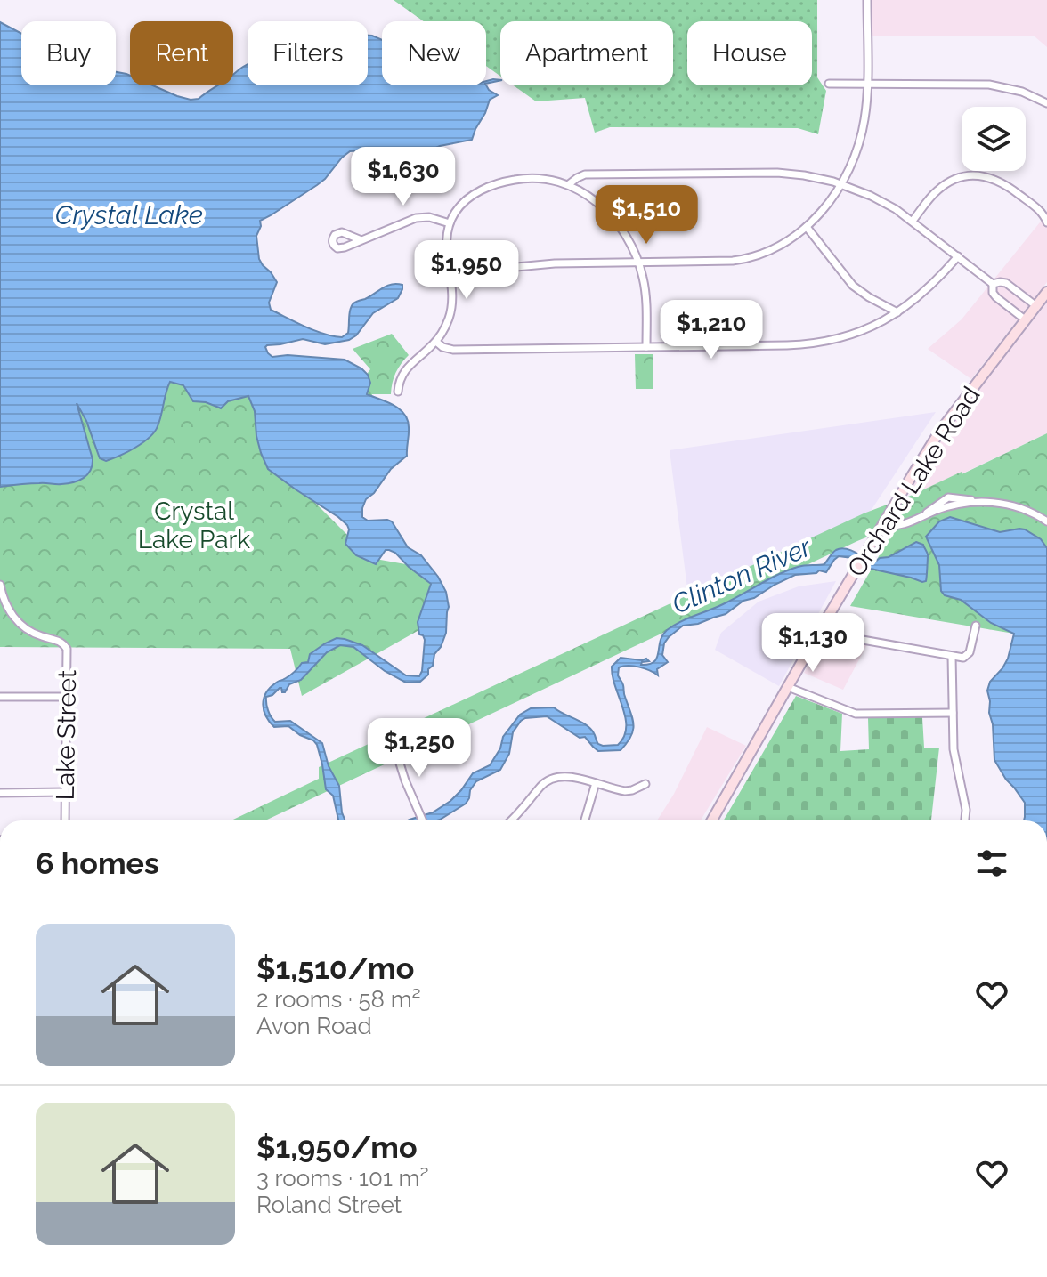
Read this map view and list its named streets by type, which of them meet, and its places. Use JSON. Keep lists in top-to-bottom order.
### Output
{
  "streets": {
    "main road": ["Orchard Lake Road"],
    "street": ["Lake Street"]
  },
  "water": ["Crystal Lake", "Clinton River"],
  "parks": ["Crystal Lake Park"],
  "page": {
    "chip": [
      "Buy",
      "Rent",
      "Filters",
      "New",
      "Apartment",
      "House"
    ],
    "price": [
      "$1,630",
      "$1,510",
      "$1,950",
      "$1,210",
      "$1,130",
      "$1,250"
    ],
    "heading": "6 homes",
    "list": [
      {
        "name": "$1,510/mo",
        "note": "2 rooms · 58 m² · Avon Road"
      },
      {
        "name": "$1,950/mo",
        "note": "3 rooms · 101 m² · Roland Street"
      }
    ]
  }
}
